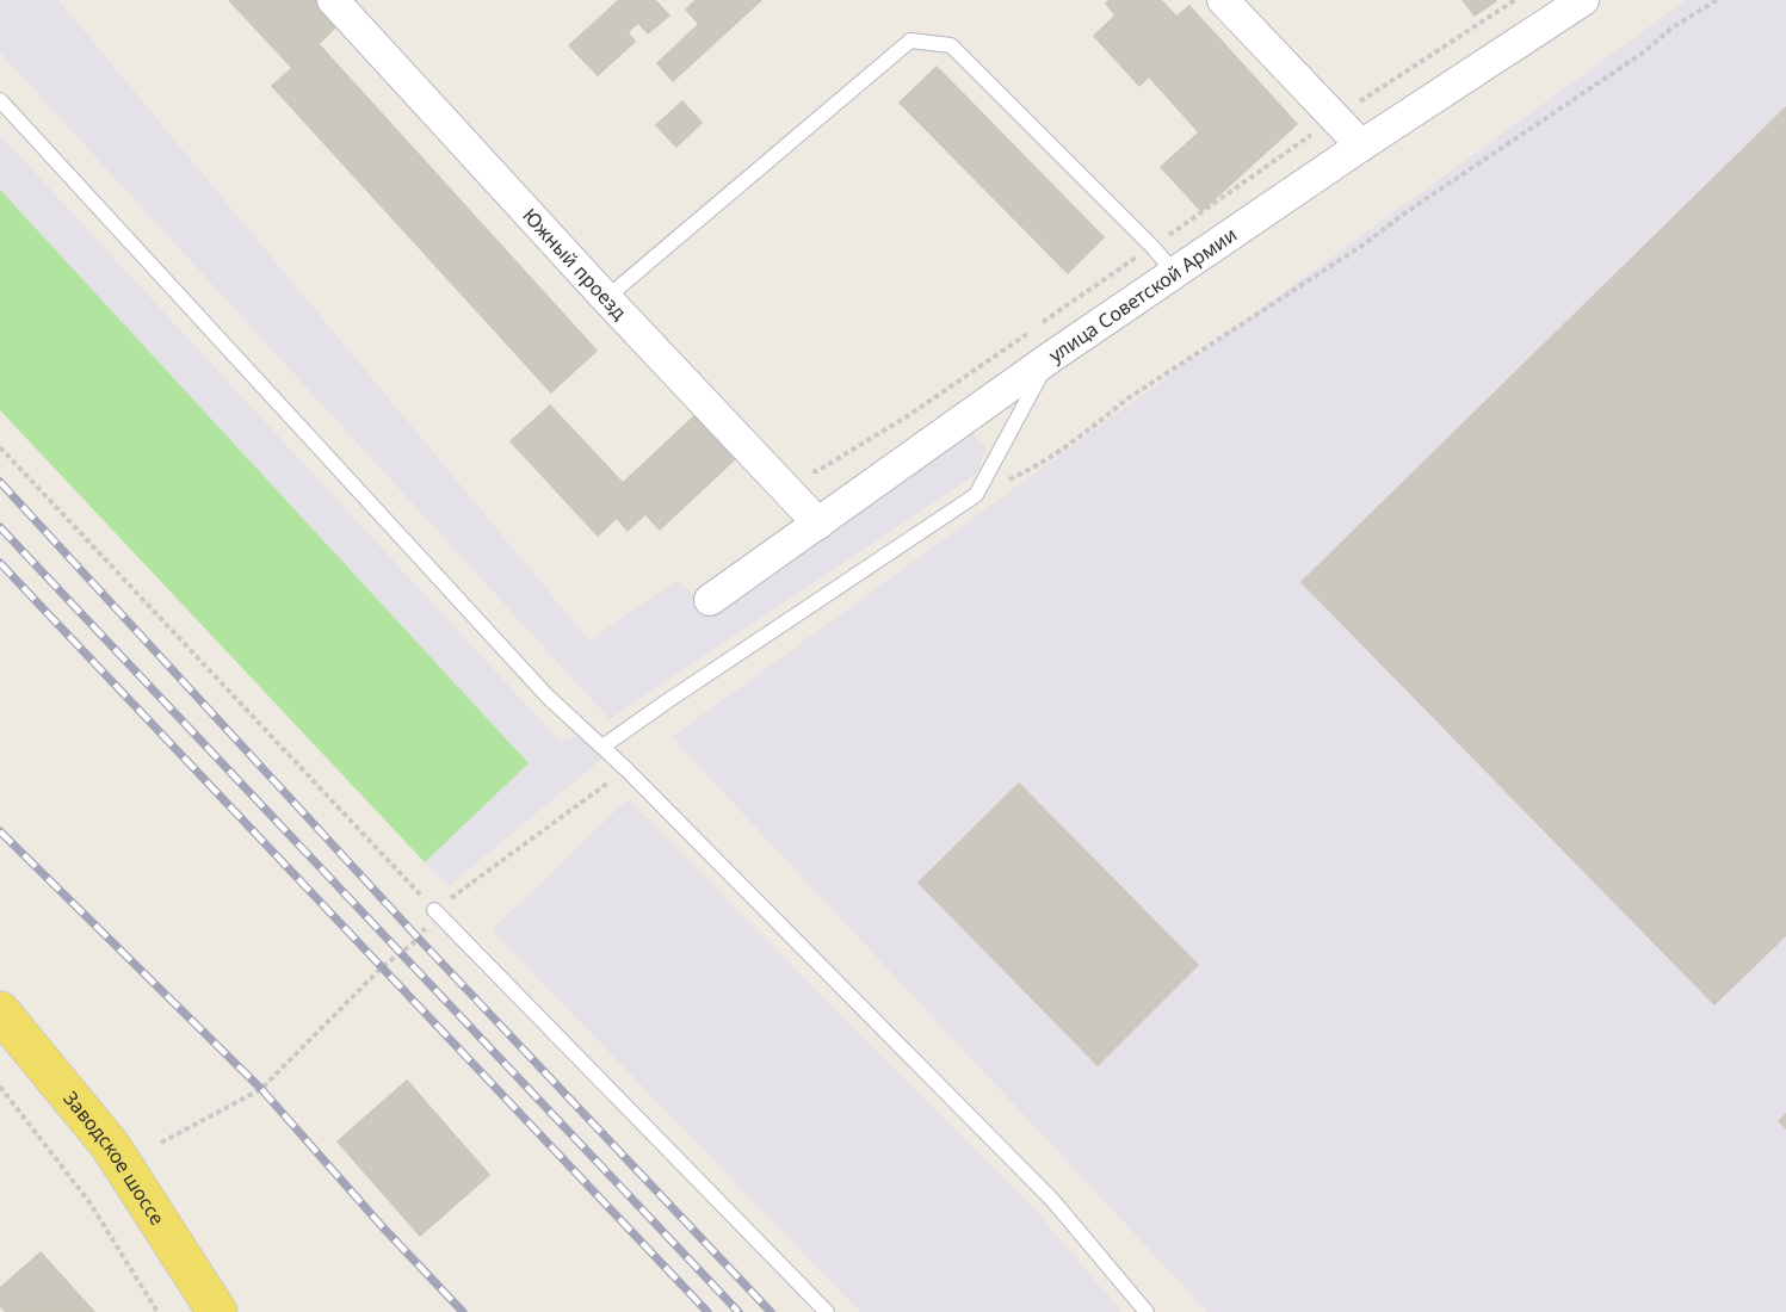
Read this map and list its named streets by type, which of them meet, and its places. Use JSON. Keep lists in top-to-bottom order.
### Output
{
  "streets": {
    "main road": ["Заводское шоссе"],
    "street": ["Южный проезд", "улица Советской Армии"]
  },
  "crossings": [
    ["Южный проезд", "улица Советской Армии"]
  ]
}
